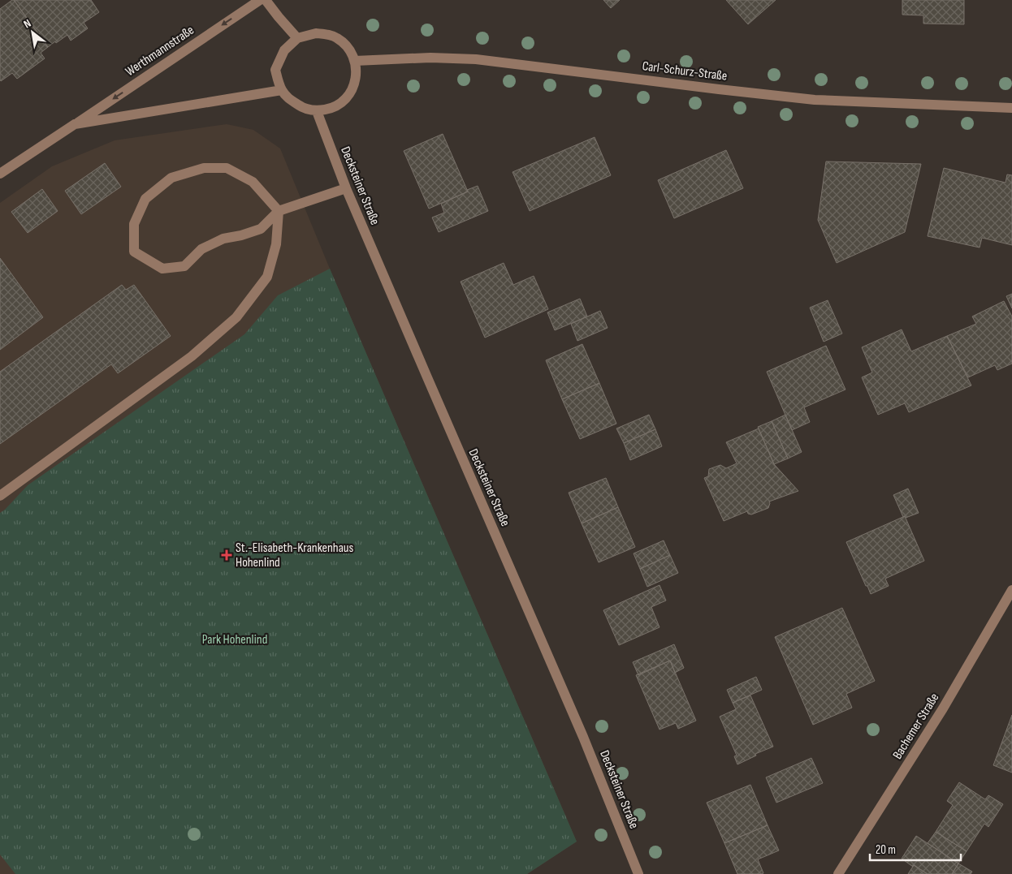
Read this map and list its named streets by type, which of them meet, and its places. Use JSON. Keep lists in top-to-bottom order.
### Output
{
  "streets": {
    "street": [
      "Werthmannstraße",
      "Carl-Schurz-Straße",
      "Decksteiner Straße",
      "Bachemer Straße"
    ]
  },
  "crossings": [
    ["Werthmannstraße", "Carl-Schurz-Straße"],
    ["Werthmannstraße", "Decksteiner Straße"],
    ["Carl-Schurz-Straße", "Decksteiner Straße"]
  ],
  "parks": ["Park Hohenlind"],
  "places": {
    "health": ["St.-Elisabeth-Krankenhaus Hohenlind"]
  },
  "scale_bar": "20 m",
  "north": "top left"
}
